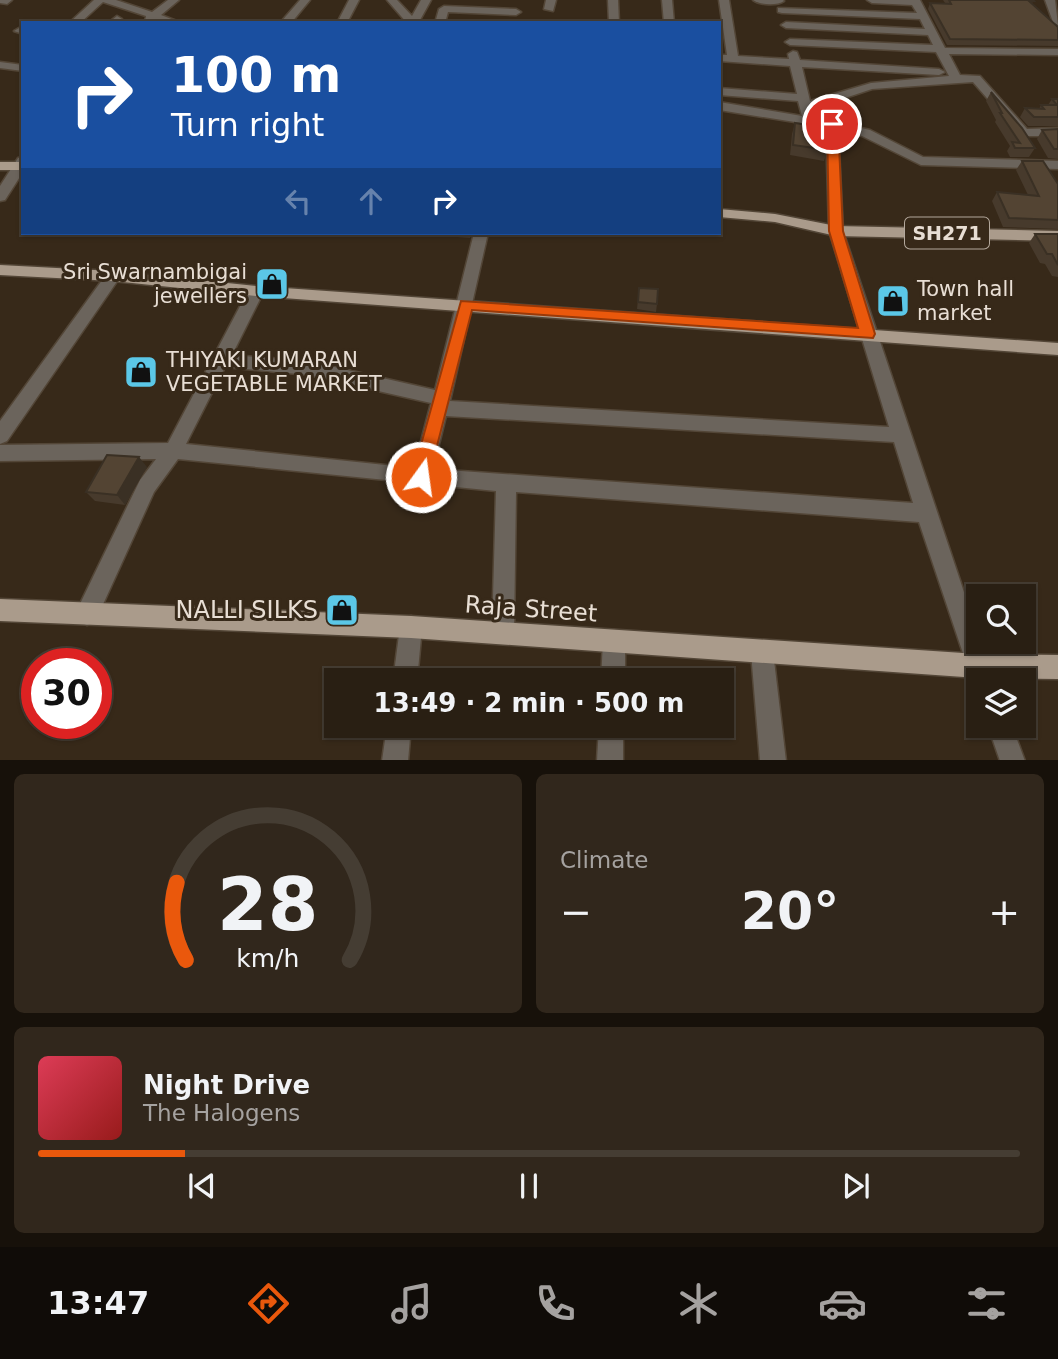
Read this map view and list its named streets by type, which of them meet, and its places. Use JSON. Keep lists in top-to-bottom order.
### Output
{
  "streets": {
    "main road": ["SH271", "Raja Street"]
  },
  "places": {
    "shop": [
      "Sri Swarnambigai jewellers",
      "Town hall market",
      "THIYAKI KUMARAN VEGETABLE MARKET",
      "NALLI SILKS"
    ]
  },
  "page": {
    "turn": ["100 m", "Turn right"],
    "limit": "30",
    "trip": "13:49 · 2 min · 500 m",
    "tile": "Climate",
    "heat": ["−", "20°", "+"],
    "song": ["Night Drive", "The Halogens"],
    "tabs": "13:47",
    "gauge": ["28", "km/h"]
  }
}
